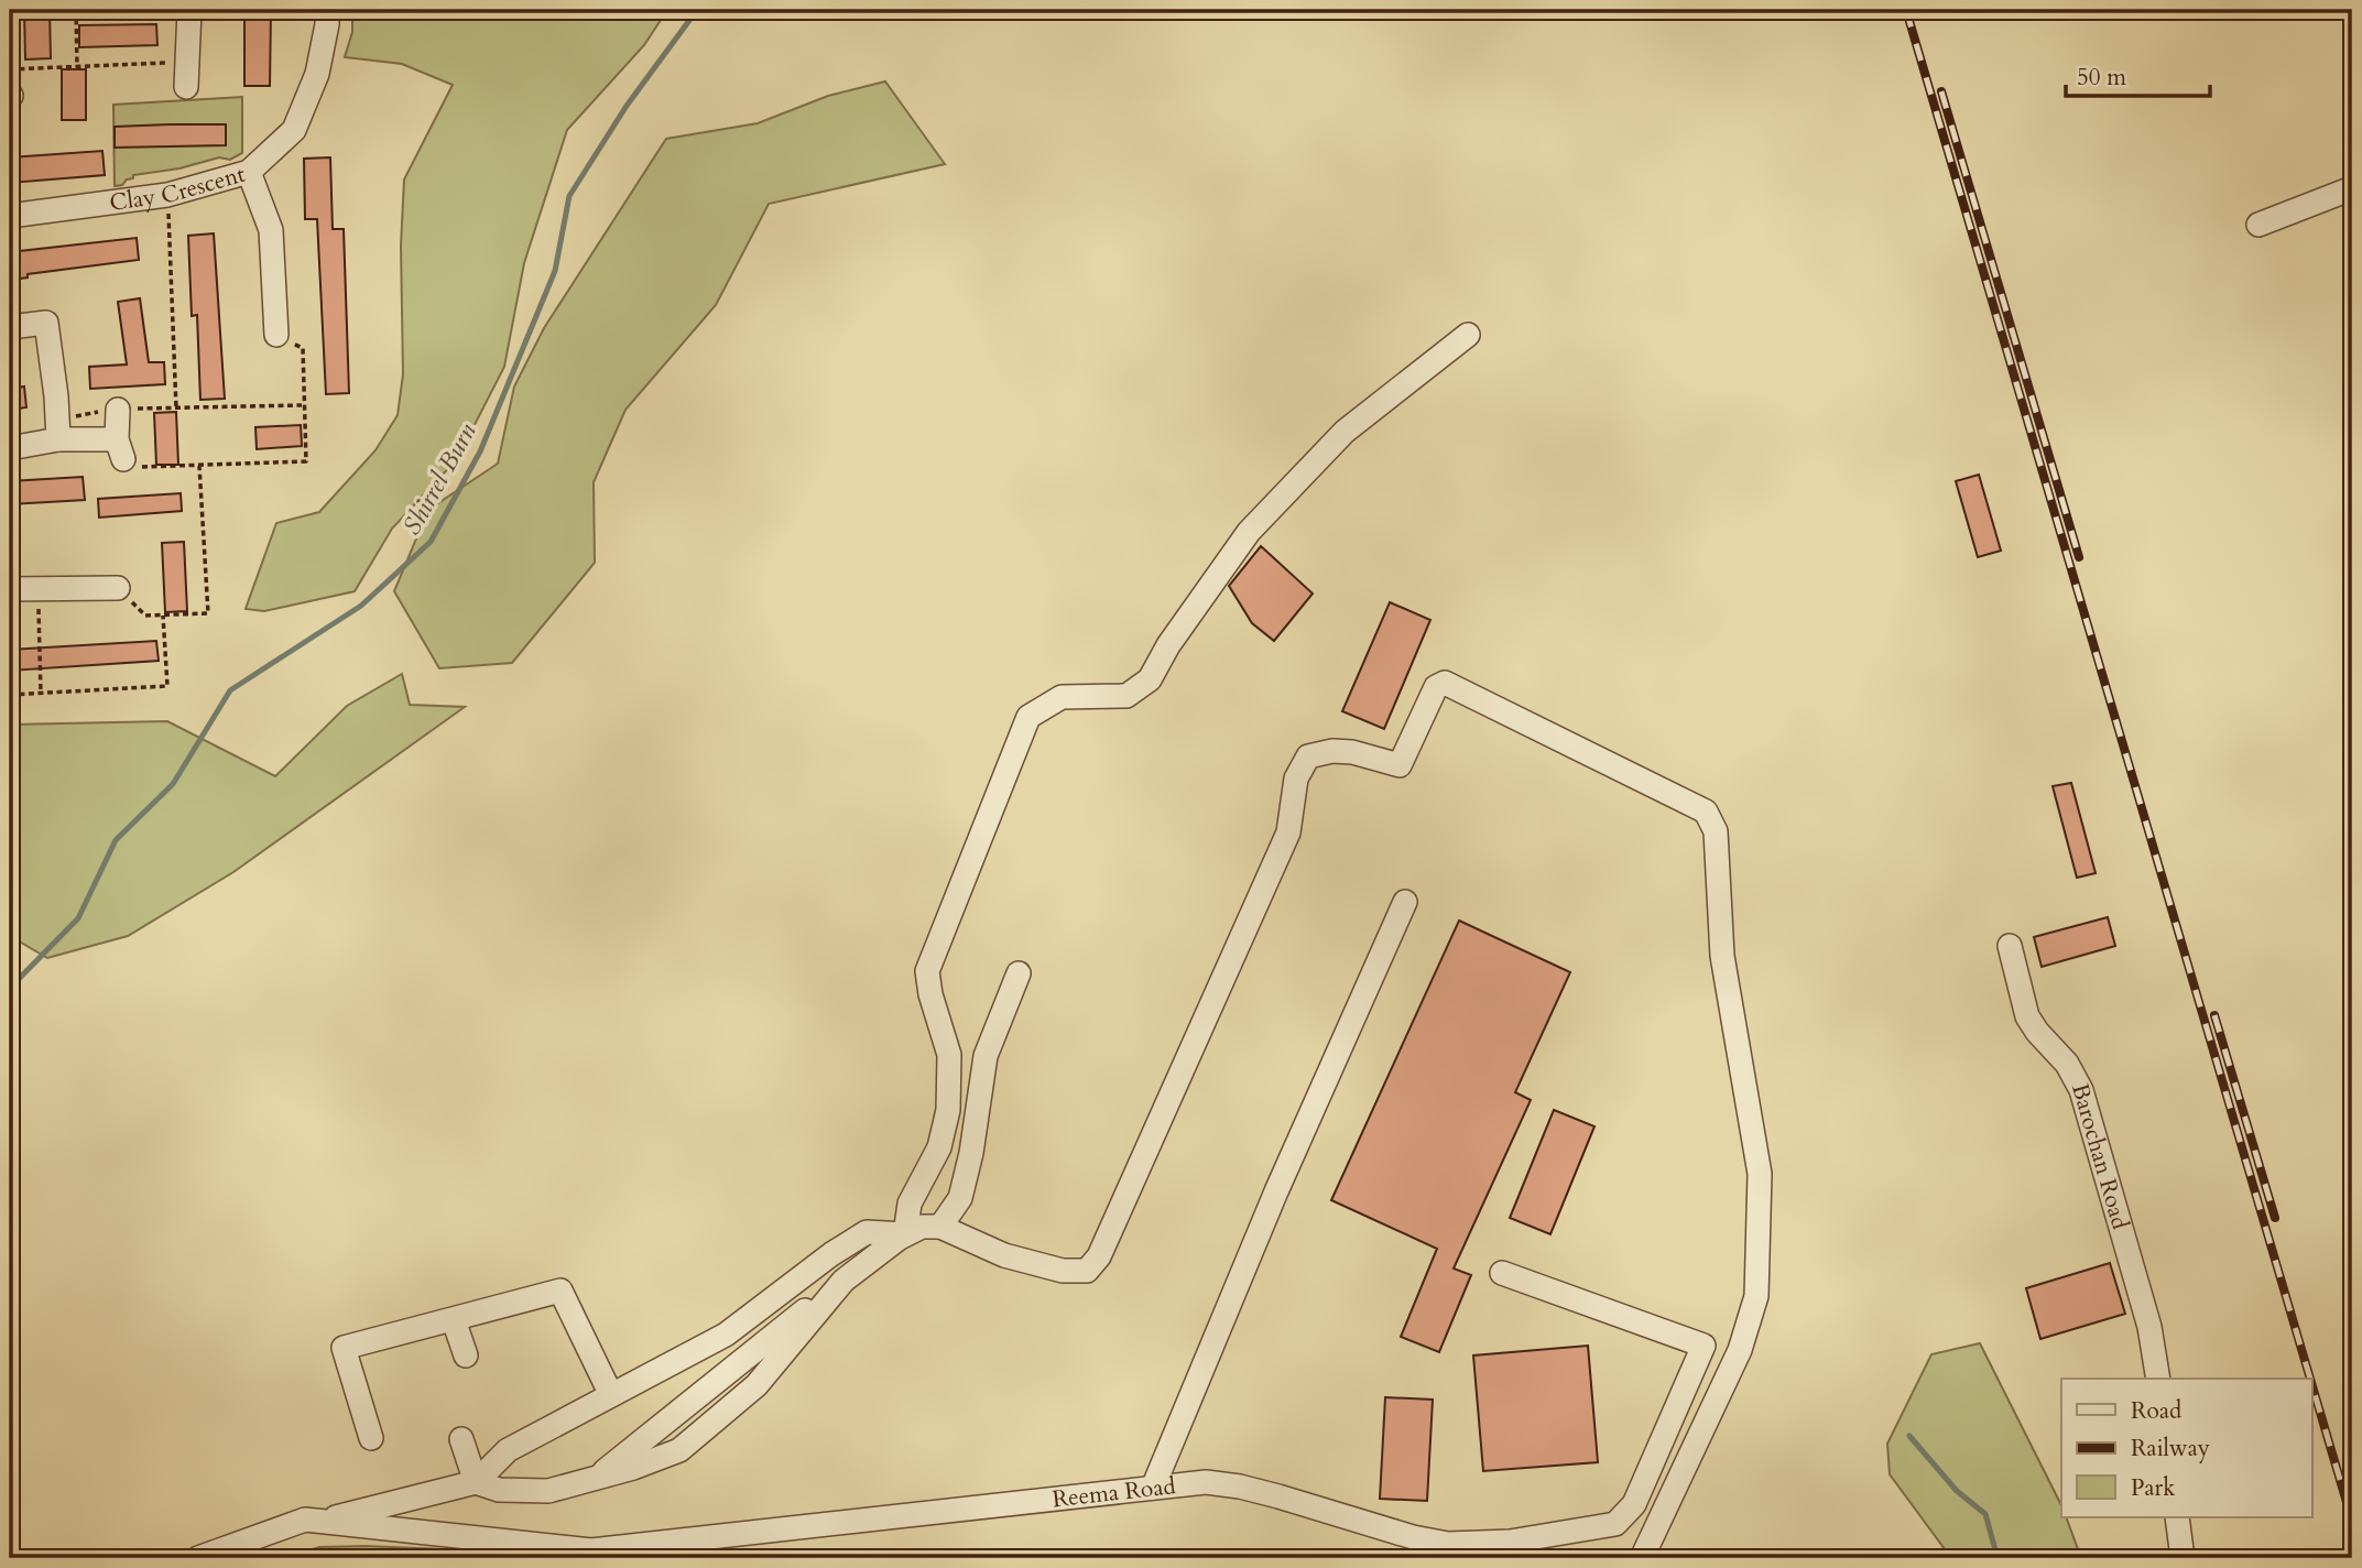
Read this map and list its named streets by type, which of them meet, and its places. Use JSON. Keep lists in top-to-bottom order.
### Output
{
  "streets": {
    "street": ["Clay Crescent", "Barochan Road", "Reema Road"]
  },
  "water": ["Shirrel Burn"],
  "legend": ["Road", "Railway", "Park"],
  "scale_bar": "50 m"
}
